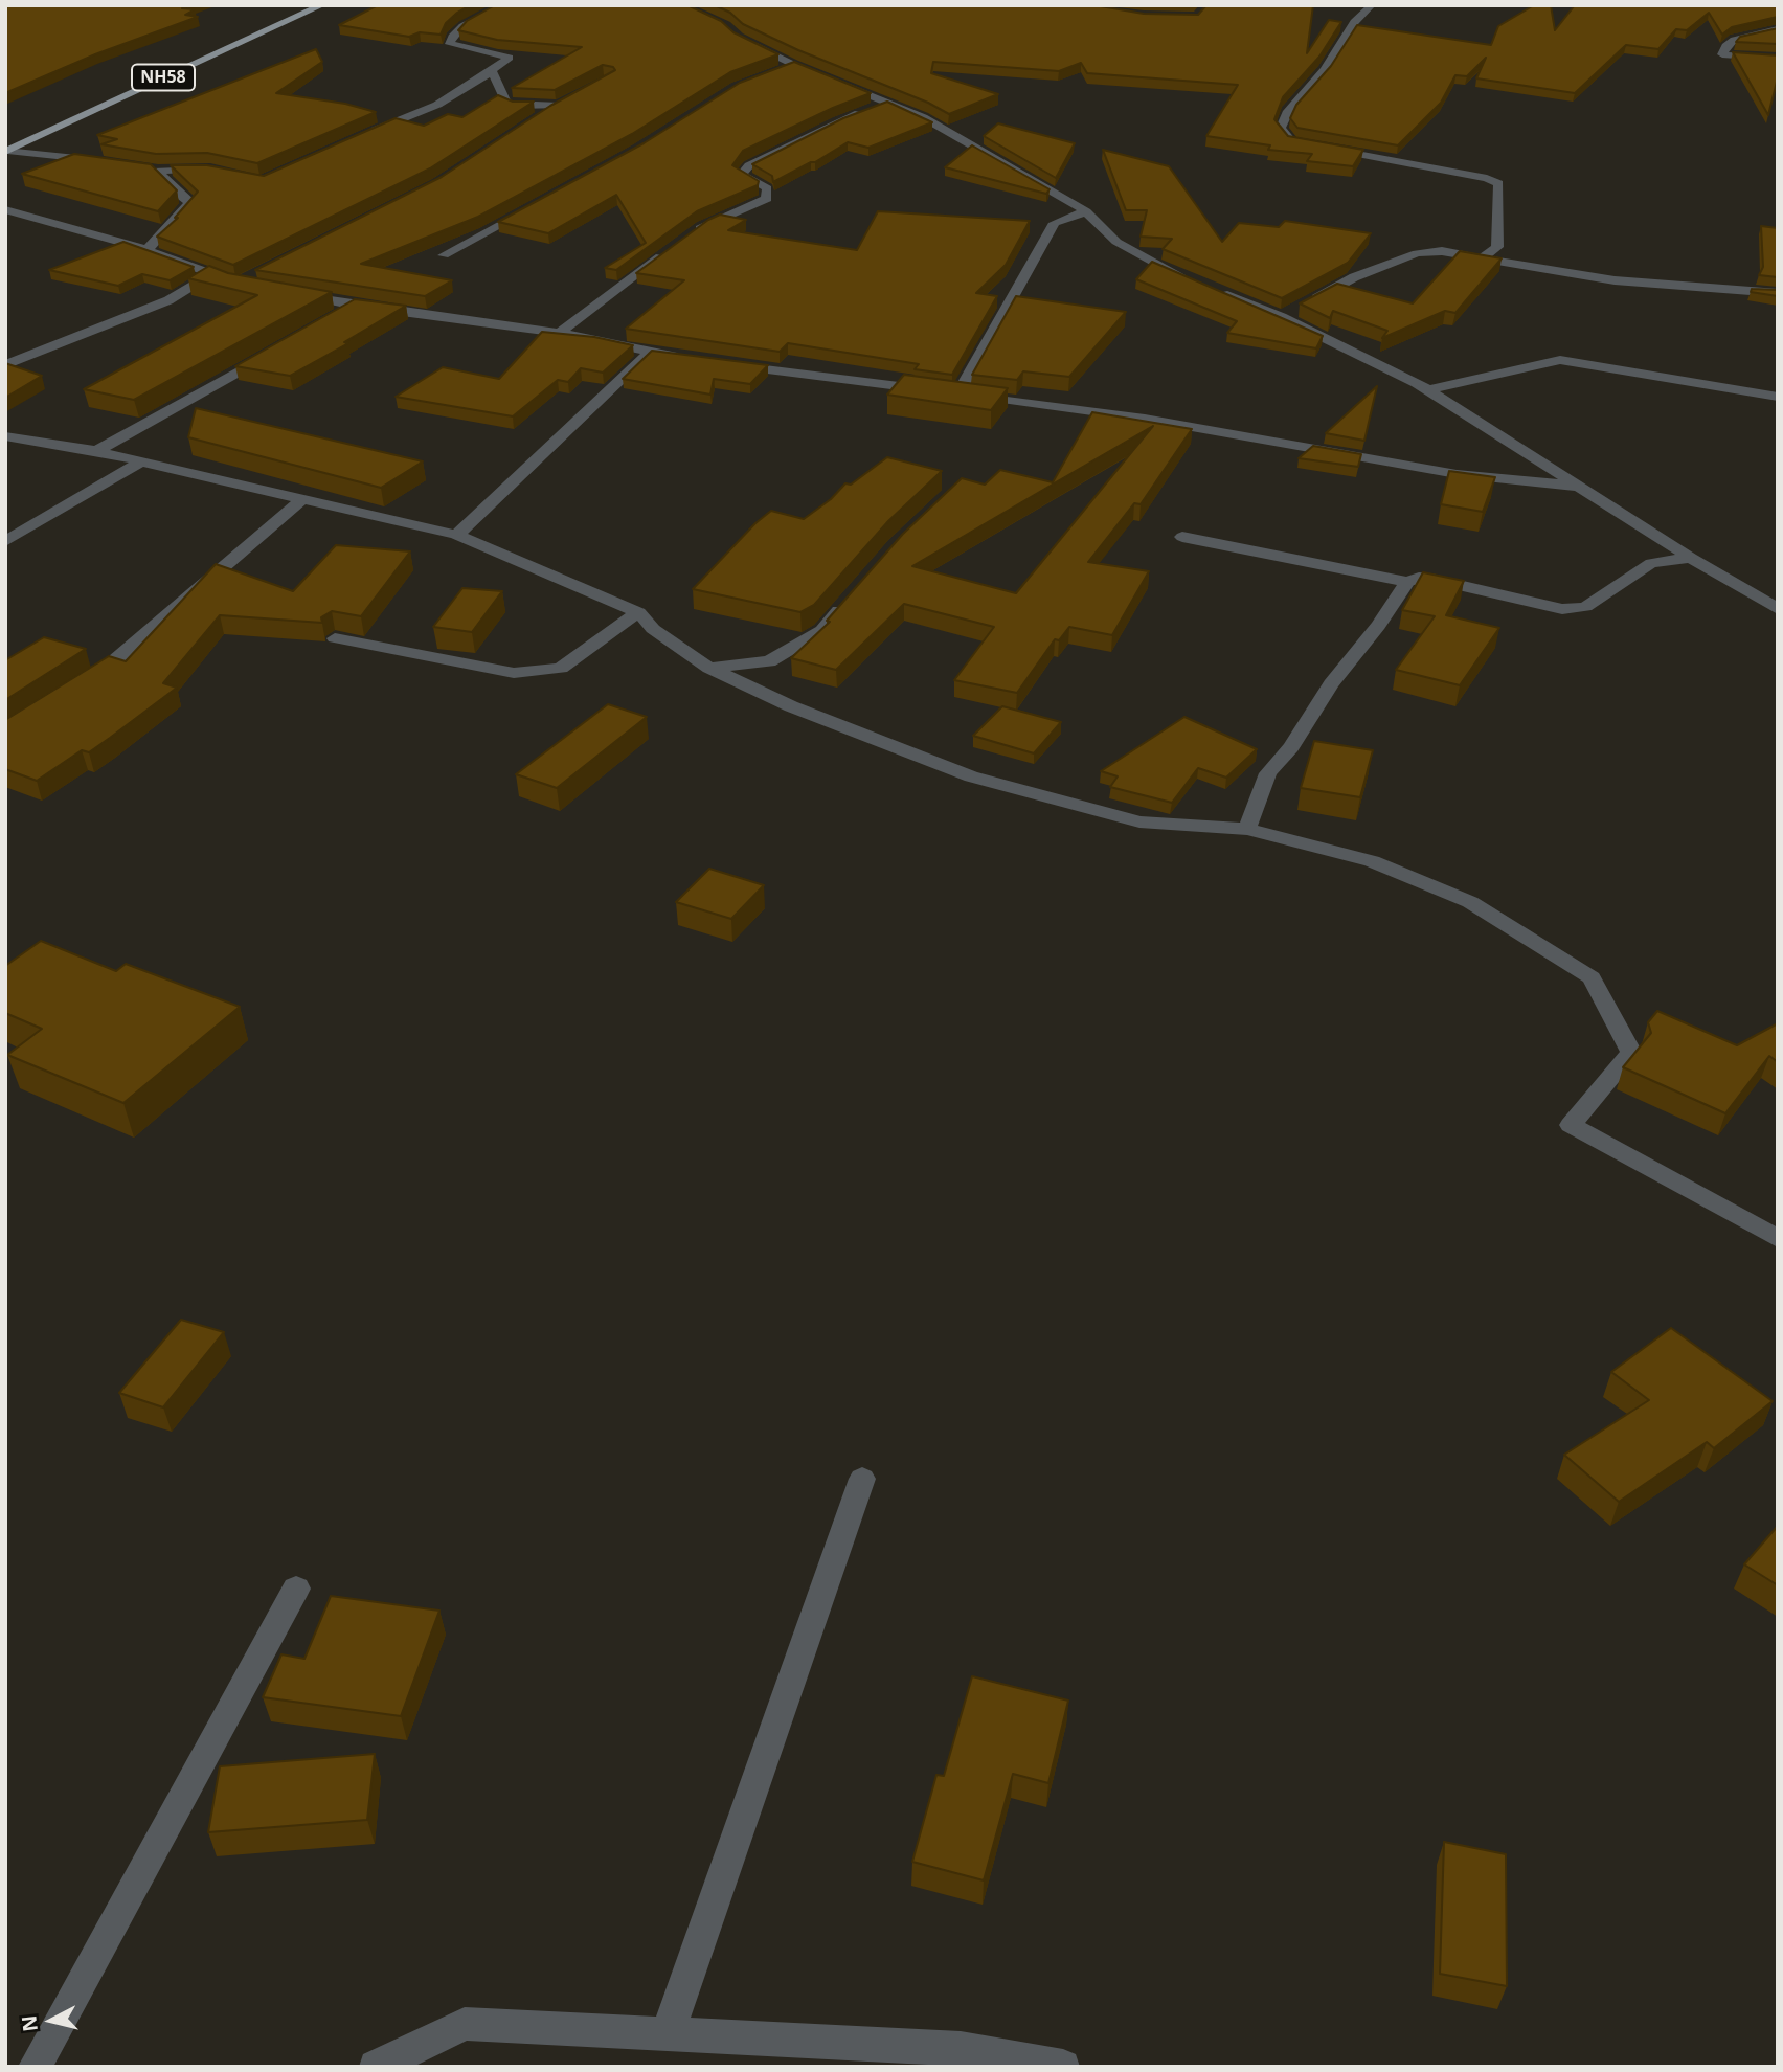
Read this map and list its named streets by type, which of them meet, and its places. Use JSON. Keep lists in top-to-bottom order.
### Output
{
  "streets": {
    "main road": ["NH58"]
  },
  "north": "left"
}
